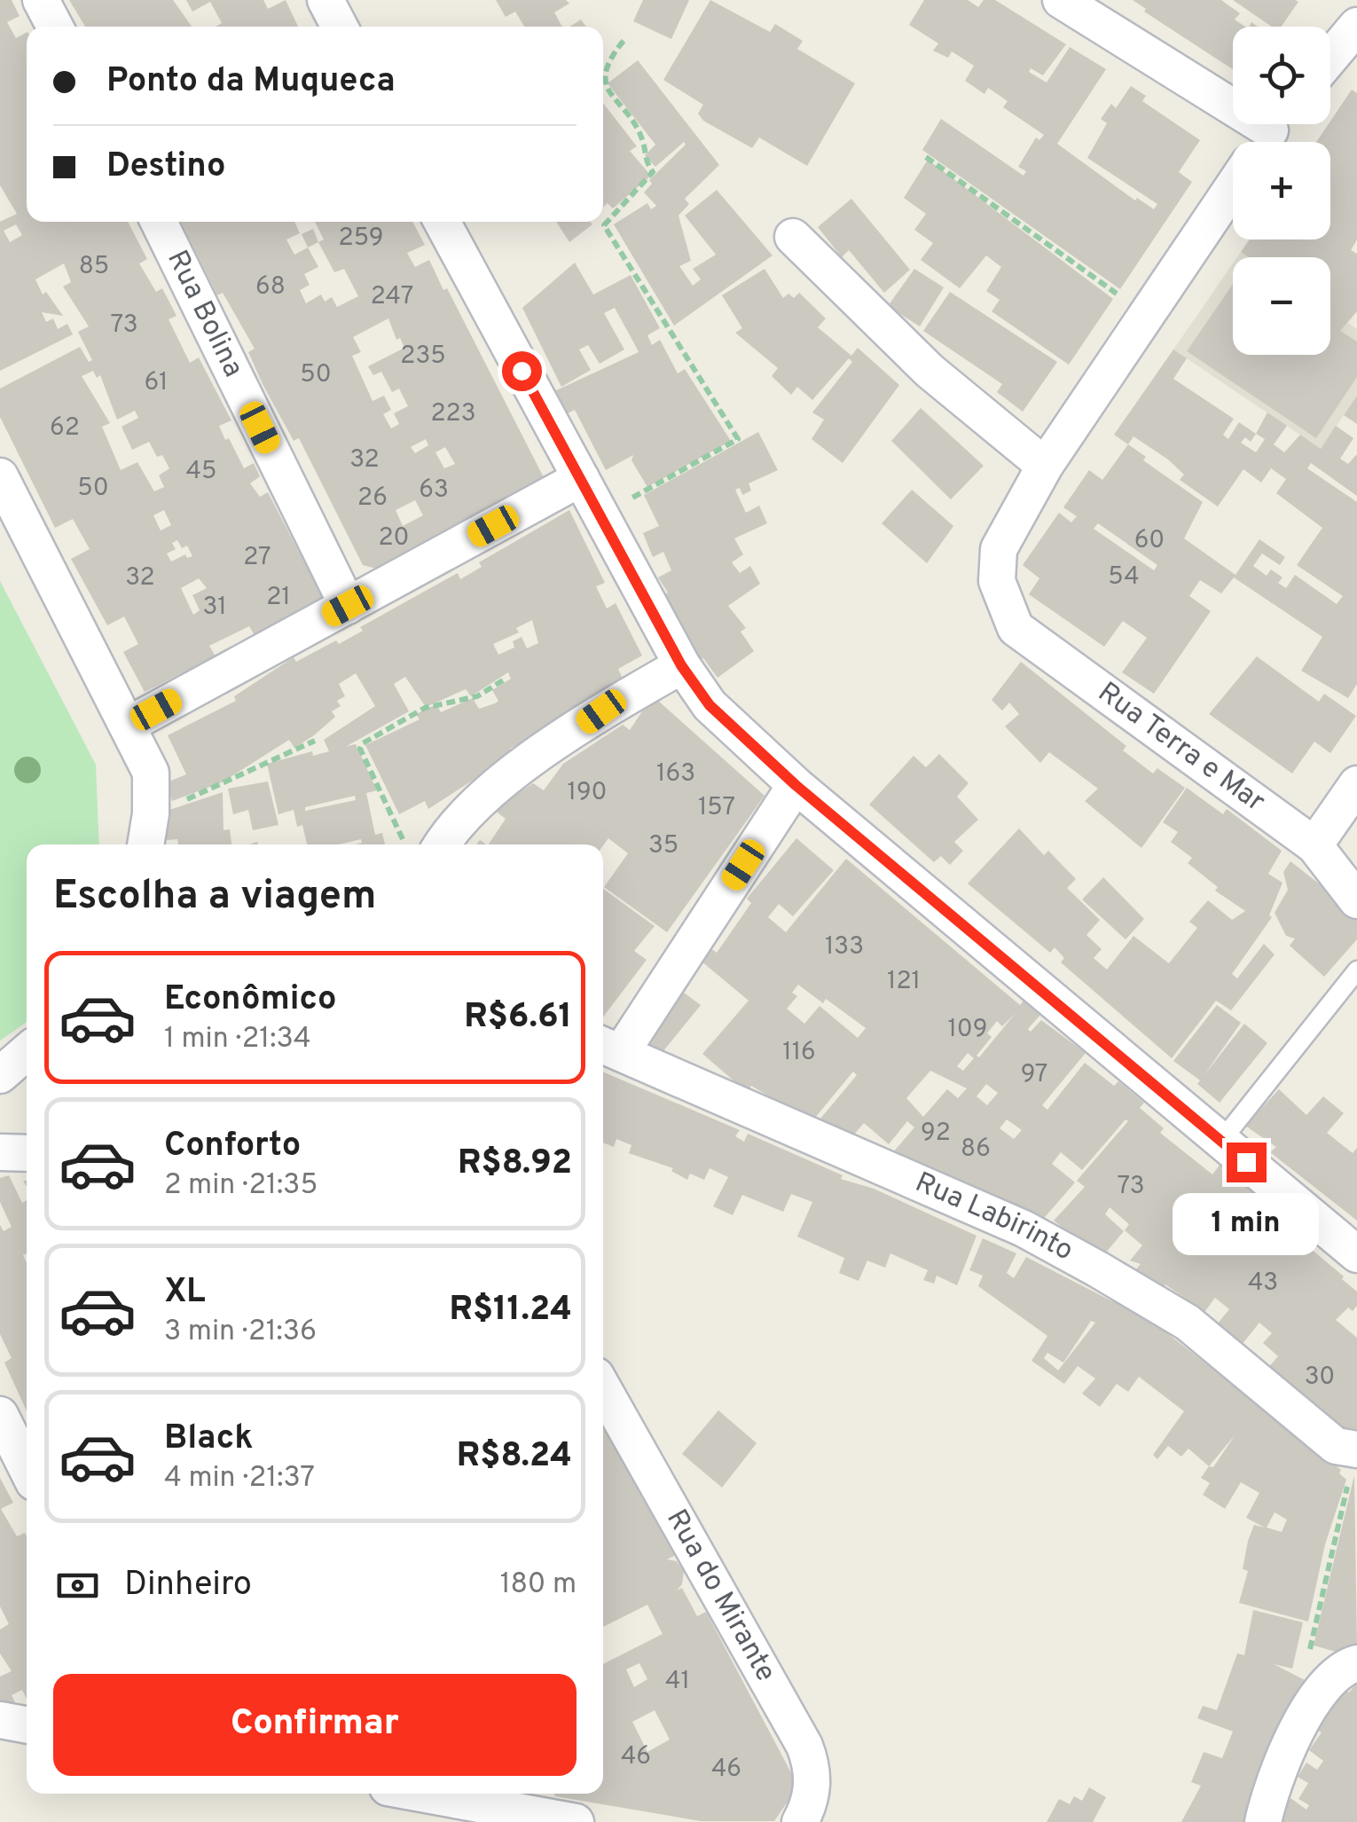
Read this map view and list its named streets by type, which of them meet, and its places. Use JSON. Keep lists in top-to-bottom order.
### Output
{
  "streets": {
    "street": [
      "Rua Bolina",
      "Rua Terra e Mar",
      "Rua Labirinto",
      "Rua do Mirante"
    ]
  },
  "house_numbers": [
    "259",
    "85",
    "68",
    "247",
    "73",
    "235",
    "50",
    "61",
    "223",
    "62",
    "32",
    "45",
    "50",
    "63",
    "26",
    "20",
    "60",
    "27",
    "54",
    "32",
    "21",
    "31",
    "163",
    "190",
    "157",
    "35",
    "133",
    "121",
    "109",
    "116",
    "97",
    "92",
    "86",
    "73",
    "43",
    "30",
    "41",
    "46",
    "46"
  ],
  "page": {
    "map_buttons": ["+", "−"],
    "banner": ["Ponto da Muqueca", "Destino"],
    "heading": "Escolha a viagem",
    "list": [
      {
        "name": "Econômico",
        "note": "1 min · 21:34",
        "value": "R$6.61"
      },
      {
        "name": "Conforto",
        "note": "2 min · 21:35",
        "value": "R$8.92"
      },
      {
        "name": "XL",
        "note": "3 min · 21:36",
        "value": "R$11.24"
      },
      {
        "name": "Black",
        "note": "4 min · 21:37",
        "value": "R$8.24"
      }
    ],
    "bubble": "1 min",
    "pay": ["Dinheiro", "180 m"],
    "buttons": "Confirmar"
  }
}
